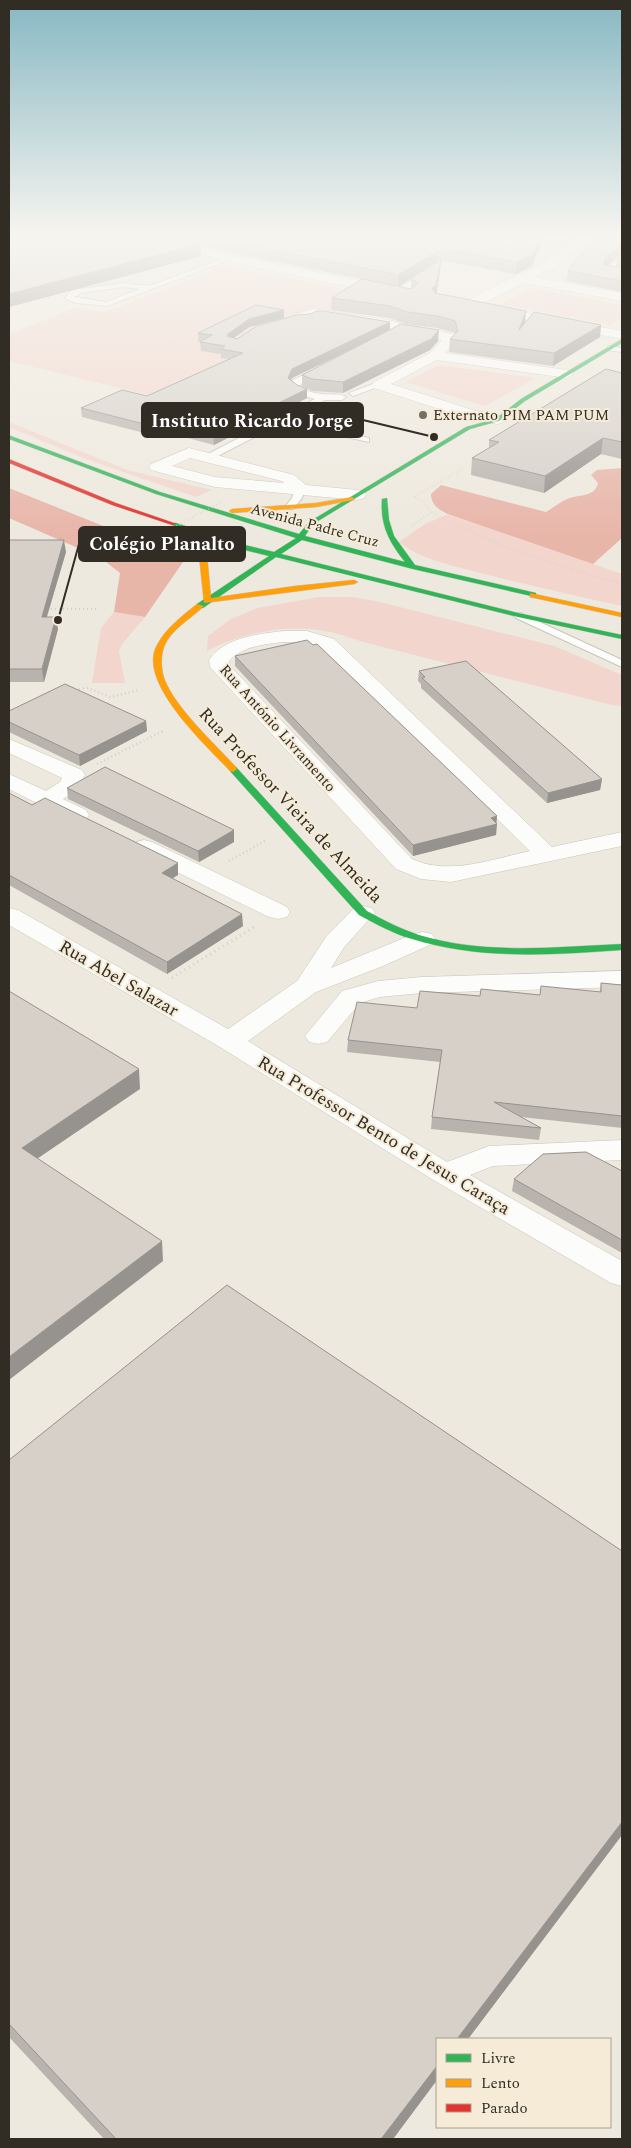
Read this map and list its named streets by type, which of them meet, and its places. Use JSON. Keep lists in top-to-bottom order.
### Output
{
  "streets": {
    "main road": ["Avenida Padre Cruz", "Rua Professor Vieira de Almeida"],
    "street": ["Rua António Livramento", "Rua Abel Salazar", "Rua Professor Bento de Jesus Caraça"]
  },
  "crossings": [
    ["Avenida Padre Cruz", "Rua Professor Vieira de Almeida"],
    ["Rua Abel Salazar", "Rua Professor Bento de Jesus Caraça"]
  ],
  "places": ["Externato PIM PAM PUM", "Instituto Ricardo Jorge", "Colégio Planalto"],
  "legend": ["Livre", "Lento", "Parado"]
}
